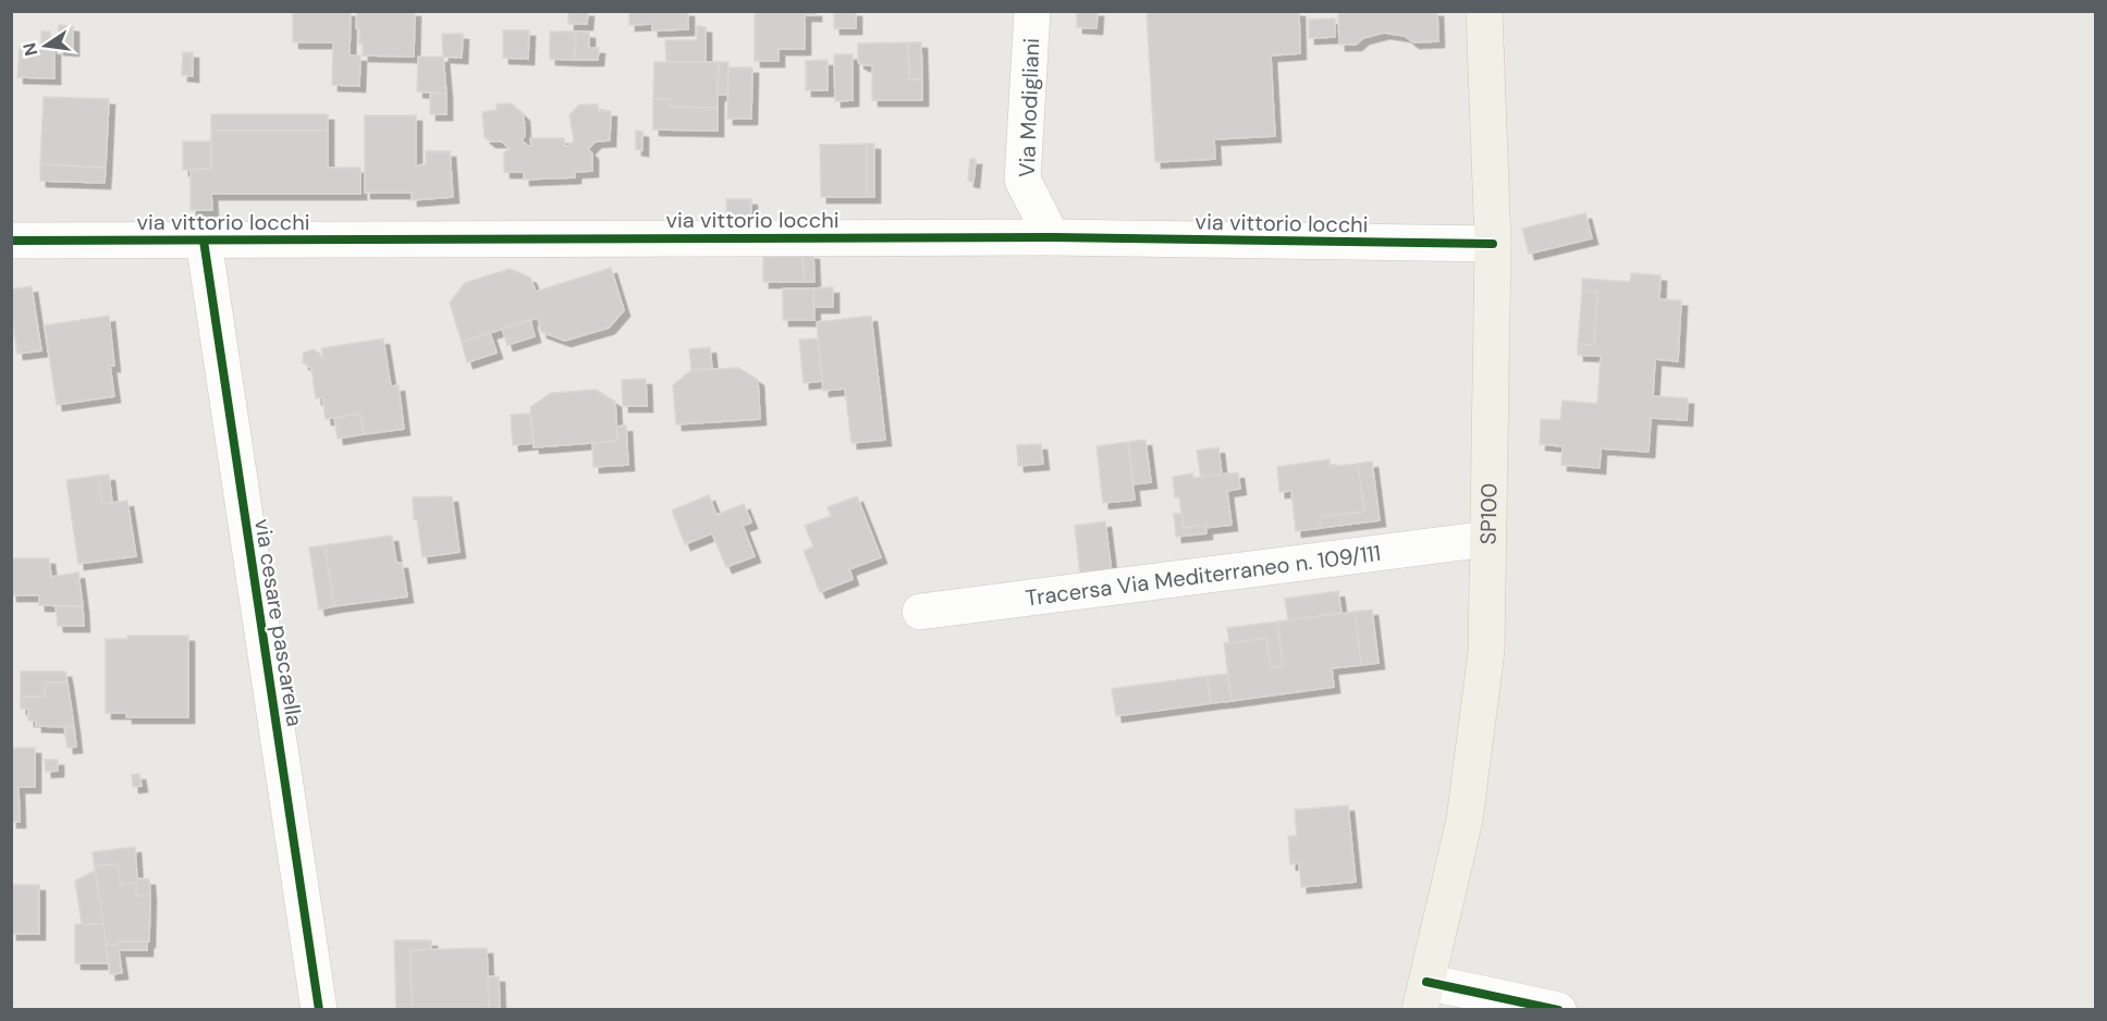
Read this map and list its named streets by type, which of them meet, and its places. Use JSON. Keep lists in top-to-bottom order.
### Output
{
  "streets": {
    "main road": ["SP100"],
    "street": [
      "Via Modigliani",
      "via vittorio locchi",
      "Tracersa Via Mediterraneo n. 109/111",
      "via cesare pascarella"
    ]
  },
  "crossings": [
    ["Via Modigliani", "via vittorio locchi"],
    ["via vittorio locchi", "SP100"],
    ["via vittorio locchi", "via cesare pascarella"],
    ["SP100", "Tracersa Via Mediterraneo n. 109/111"]
  ],
  "north": "left"
}
